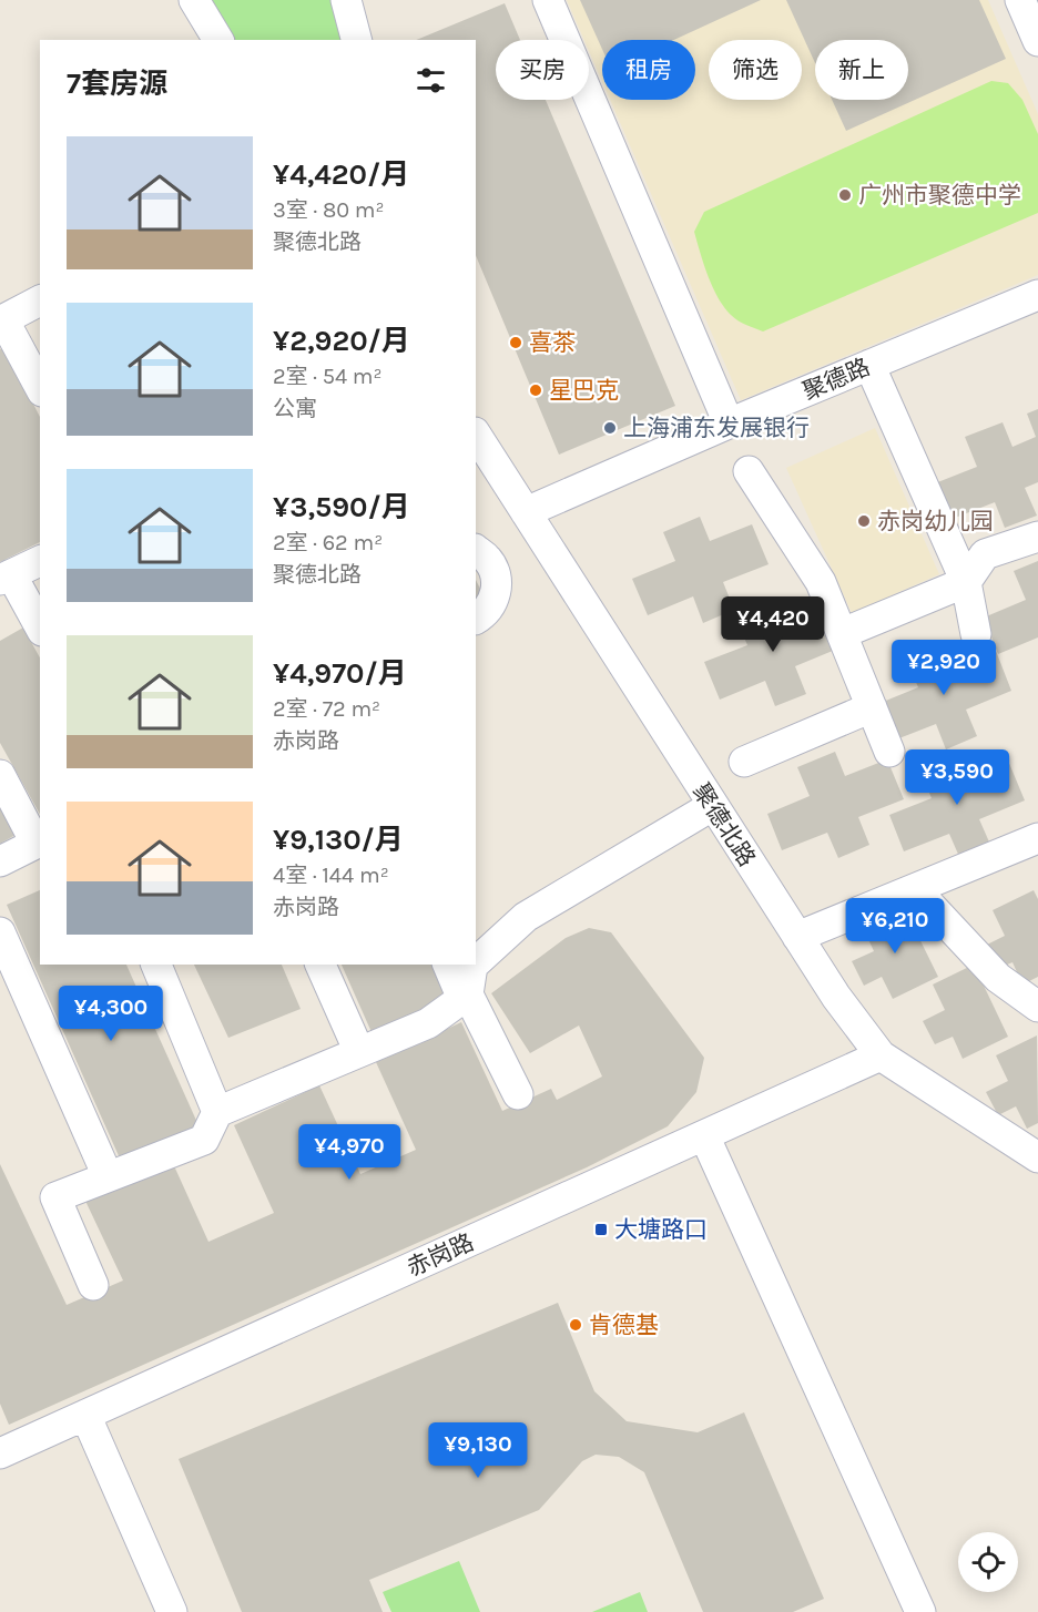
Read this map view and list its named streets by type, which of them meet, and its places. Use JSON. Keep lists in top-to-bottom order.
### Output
{
  "streets": {
    "street": ["聚德路", "聚德北路", "赤岗路"]
  },
  "crossings": [
    ["聚德路", "聚德北路"],
    ["聚德北路", "赤岗路"]
  ],
  "places": {
    "other": [
      "广州市聚德中学",
      "喜茶",
      "星巴克",
      "上海浦东发展银行",
      "赤岗幼儿园",
      "肯德基"
    ],
    "transit": ["大塘路口"]
  },
  "page": {
    "chip": [
      "买房",
      "租房",
      "筛选",
      "新上"
    ],
    "heading": "7套房源",
    "list": [
      {
        "name": "¥4,420/月",
        "note": "3室 · 80 m² · 聚德北路"
      },
      {
        "name": "¥2,920/月",
        "note": "2室 · 54 m² · 公寓"
      },
      {
        "name": "¥3,590/月",
        "note": "2室 · 62 m² · 聚德北路"
      },
      {
        "name": "¥4,970/月",
        "note": "2室 · 72 m² · 赤岗路"
      },
      {
        "name": "¥9,130/月",
        "note": "4室 · 144 m² · 赤岗路"
      }
    ],
    "price": [
      "¥4,420",
      "¥2,920",
      "¥3,590",
      "¥6,210",
      "¥4,300",
      "¥4,970",
      "¥9,130"
    ]
  }
}
